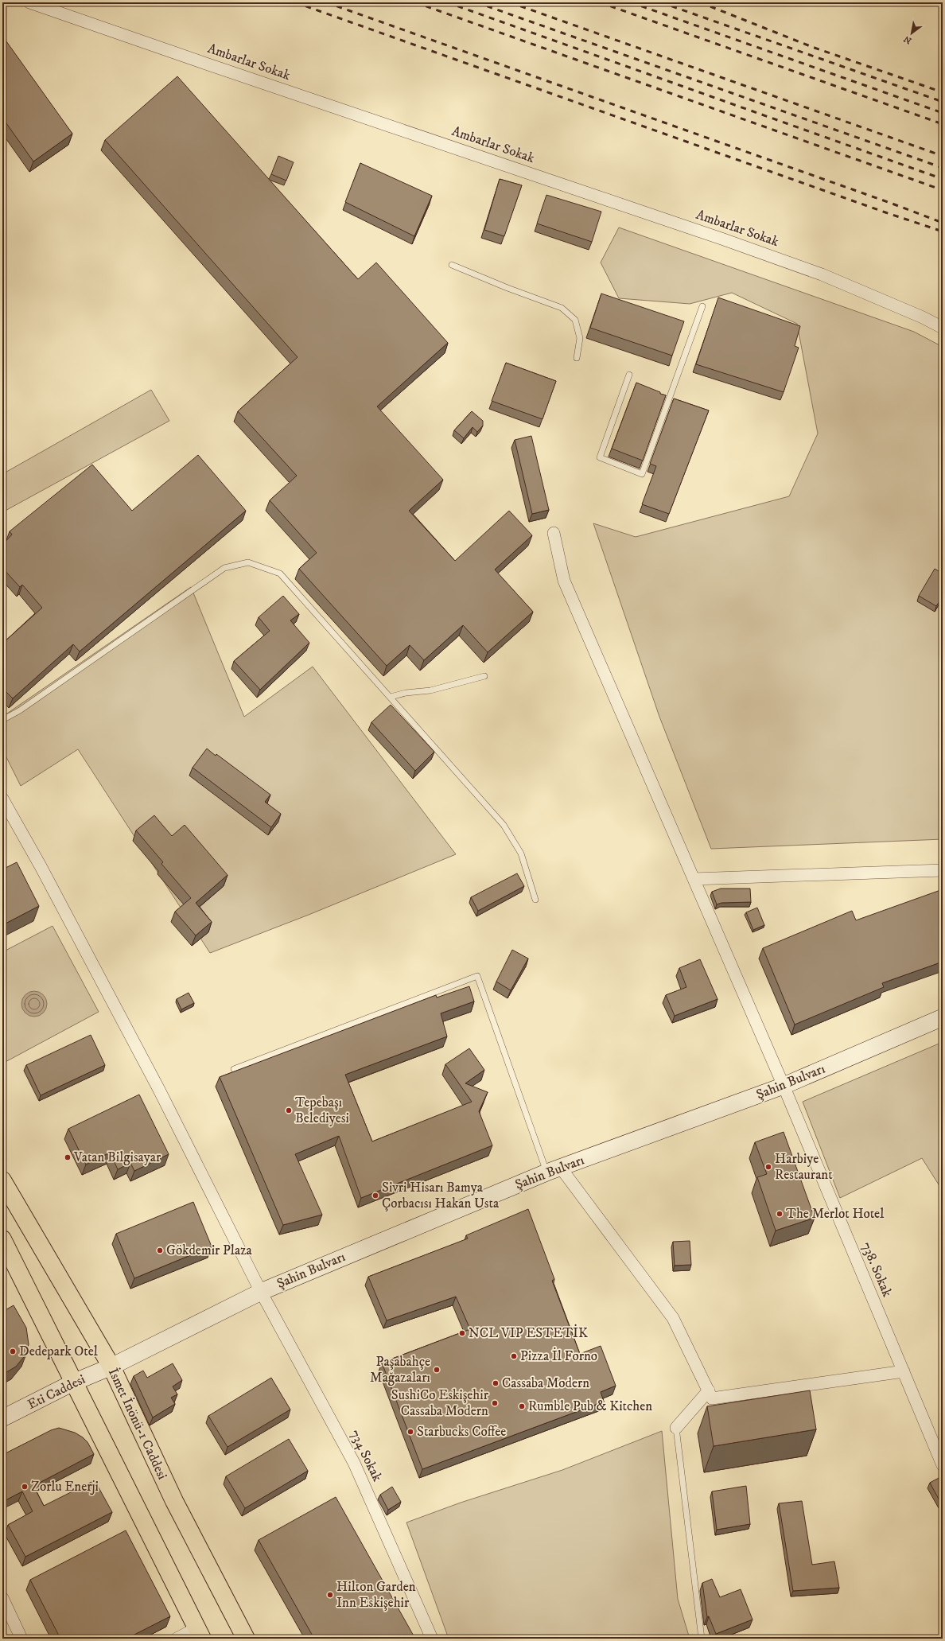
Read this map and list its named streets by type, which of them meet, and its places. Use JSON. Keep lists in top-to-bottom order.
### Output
{
  "streets": {
    "main road": ["İsmet İnönü-1 Caddesi"],
    "street": [
      "Ambarlar Sokak",
      "Şahin Bulvarı",
      "738. Sokak",
      "Eti Caddesi",
      "734 Sokak"
    ]
  },
  "crossings": [
    ["Şahin Bulvarı", "738. Sokak"],
    ["Şahin Bulvarı", "Eti Caddesi"],
    ["Şahin Bulvarı", "İsmet İnönü-1 Caddesi"],
    ["Şahin Bulvarı", "734 Sokak"],
    ["Eti Caddesi", "İsmet İnönü-1 Caddesi"]
  ],
  "places": [
    "Tepebaşı Belediyesi",
    "Vatan Bilgisayar",
    "Harbiye Restaurant",
    "Sivri Hisarı Bamya Çorbacısı Hakan Usta",
    "The Merlot Hotel",
    "Gökdemir Plaza",
    "NCL VIP ESTETİK",
    "Dedepark Otel",
    "Pizza İl Forno",
    "Paşabahçe Mağazaları",
    "Cassaba Modern",
    "SushiCo Eskişehir Cassaba Modern",
    "Rumble Pub & Kitchen",
    "Starbucks Coffee",
    "Zorlu Enerji",
    "Hilton Garden Inn Eskişehir"
  ],
  "north": "bottom left"
}
